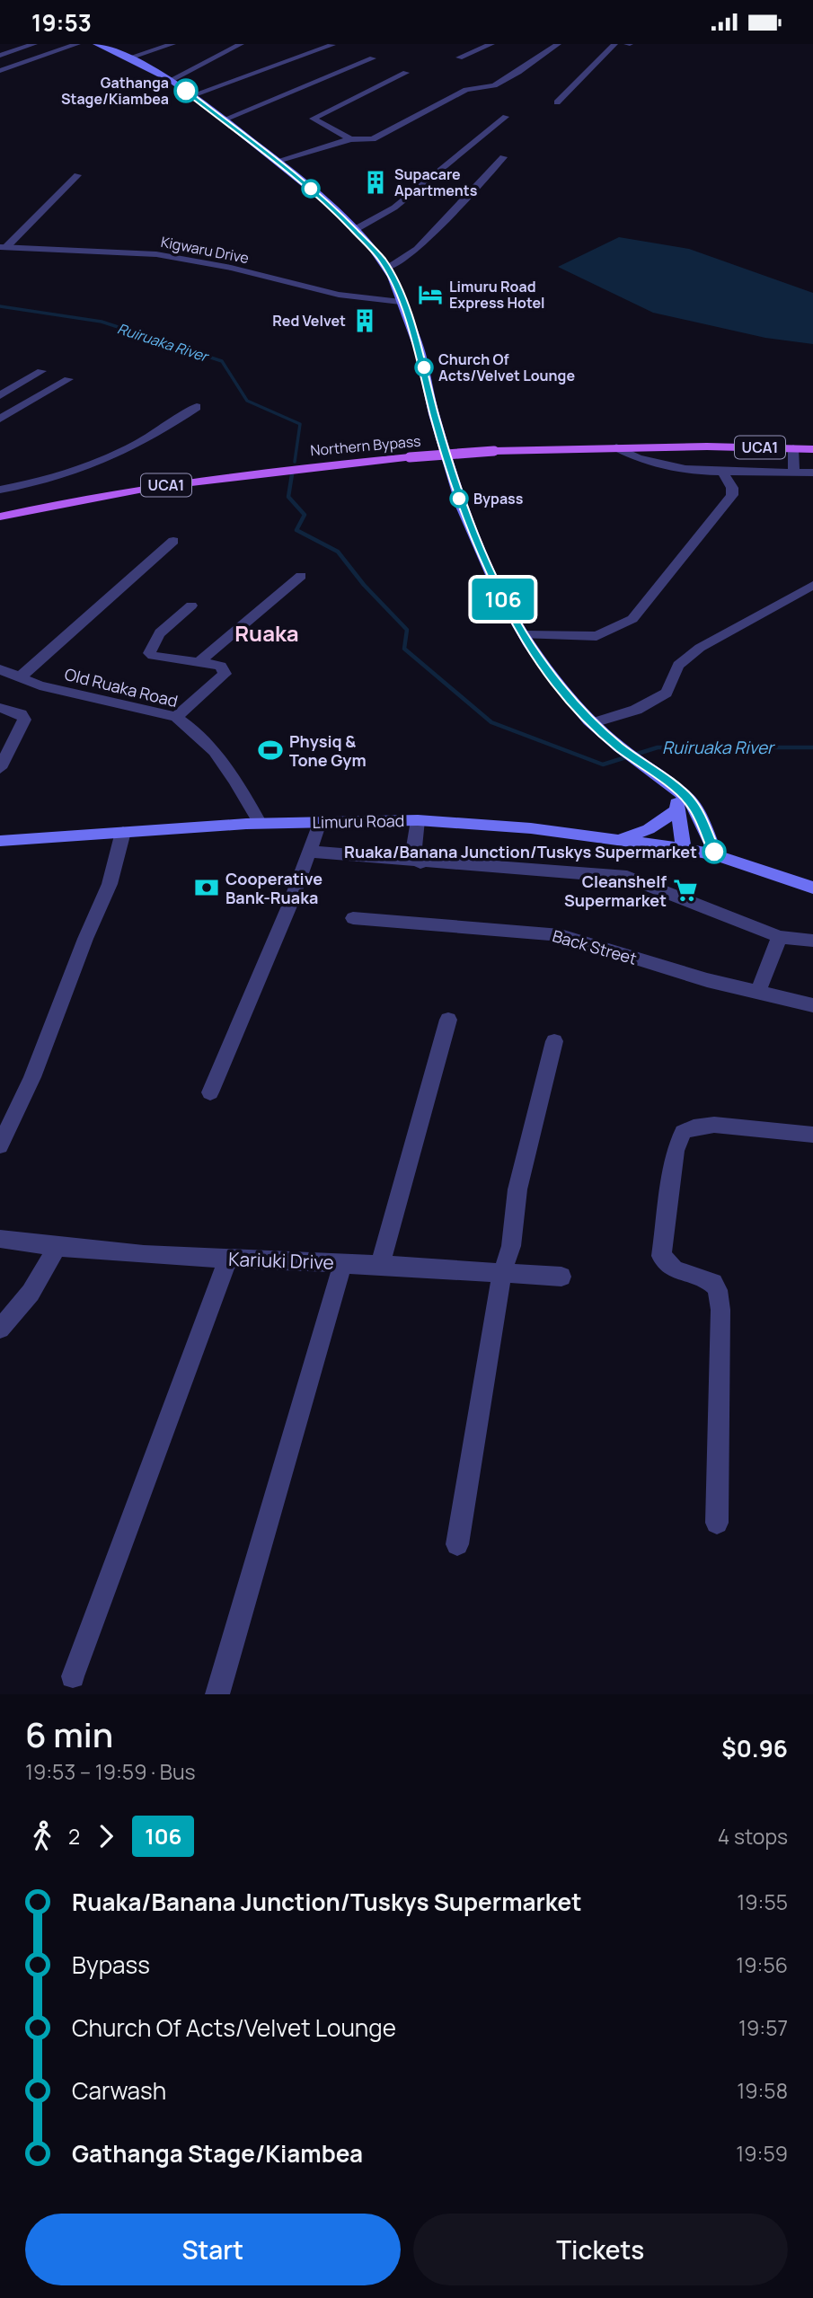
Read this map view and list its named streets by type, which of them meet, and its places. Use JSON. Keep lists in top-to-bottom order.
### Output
{
  "streets": {
    "main road": ["Northern Bypass", "UCA1", "Limuru Road"],
    "street": [
      "Kigwaru Drive",
      "Old Ruaka Road",
      "Back Street",
      "Kariuki Drive"
    ]
  },
  "crossings": [
    ["Old Ruaka Road", "Limuru Road"]
  ],
  "districts": ["Ruaka"],
  "water": ["Ruiruaka River"],
  "places": {
    "other": [
      "Gathanga Stage/Kiambea",
      "Church Of Acts/Velvet Lounge",
      "Bypass",
      "Ruaka/Banana Junction/Tuskys Supermarket"
    ],
    "building": ["Supacare Apartments", "Red Velvet"],
    "hotel": ["Limuru Road Express Hotel"],
    "sports": ["Physiq & Tone Gym"],
    "bank": ["Cooperative Bank-Ruaka"],
    "supermarket": ["Cleanshelf Supermarket"]
  },
  "lines": ["bus line 106"],
  "page": {
    "status": "19:53",
    "on_map": "106",
    "heading": ["6 min", "19:53 – 19:59 · Bus", "$0.96"],
    "legs": ["2", "106", "4 stops"],
    "list": [
      {
        "name": "Ruaka/Banana Junction/Tuskys Supermarket",
        "value": "19:55"
      },
      {
        "name": "Bypass",
        "value": "19:56"
      },
      {
        "name": "Church Of Acts/Velvet Lounge",
        "value": "19:57"
      },
      {
        "name": "Carwash",
        "value": "19:58"
      },
      {
        "name": "Gathanga Stage/Kiambea",
        "value": "19:59"
      }
    ],
    "buttons": ["Start", "Tickets"]
  }
}
